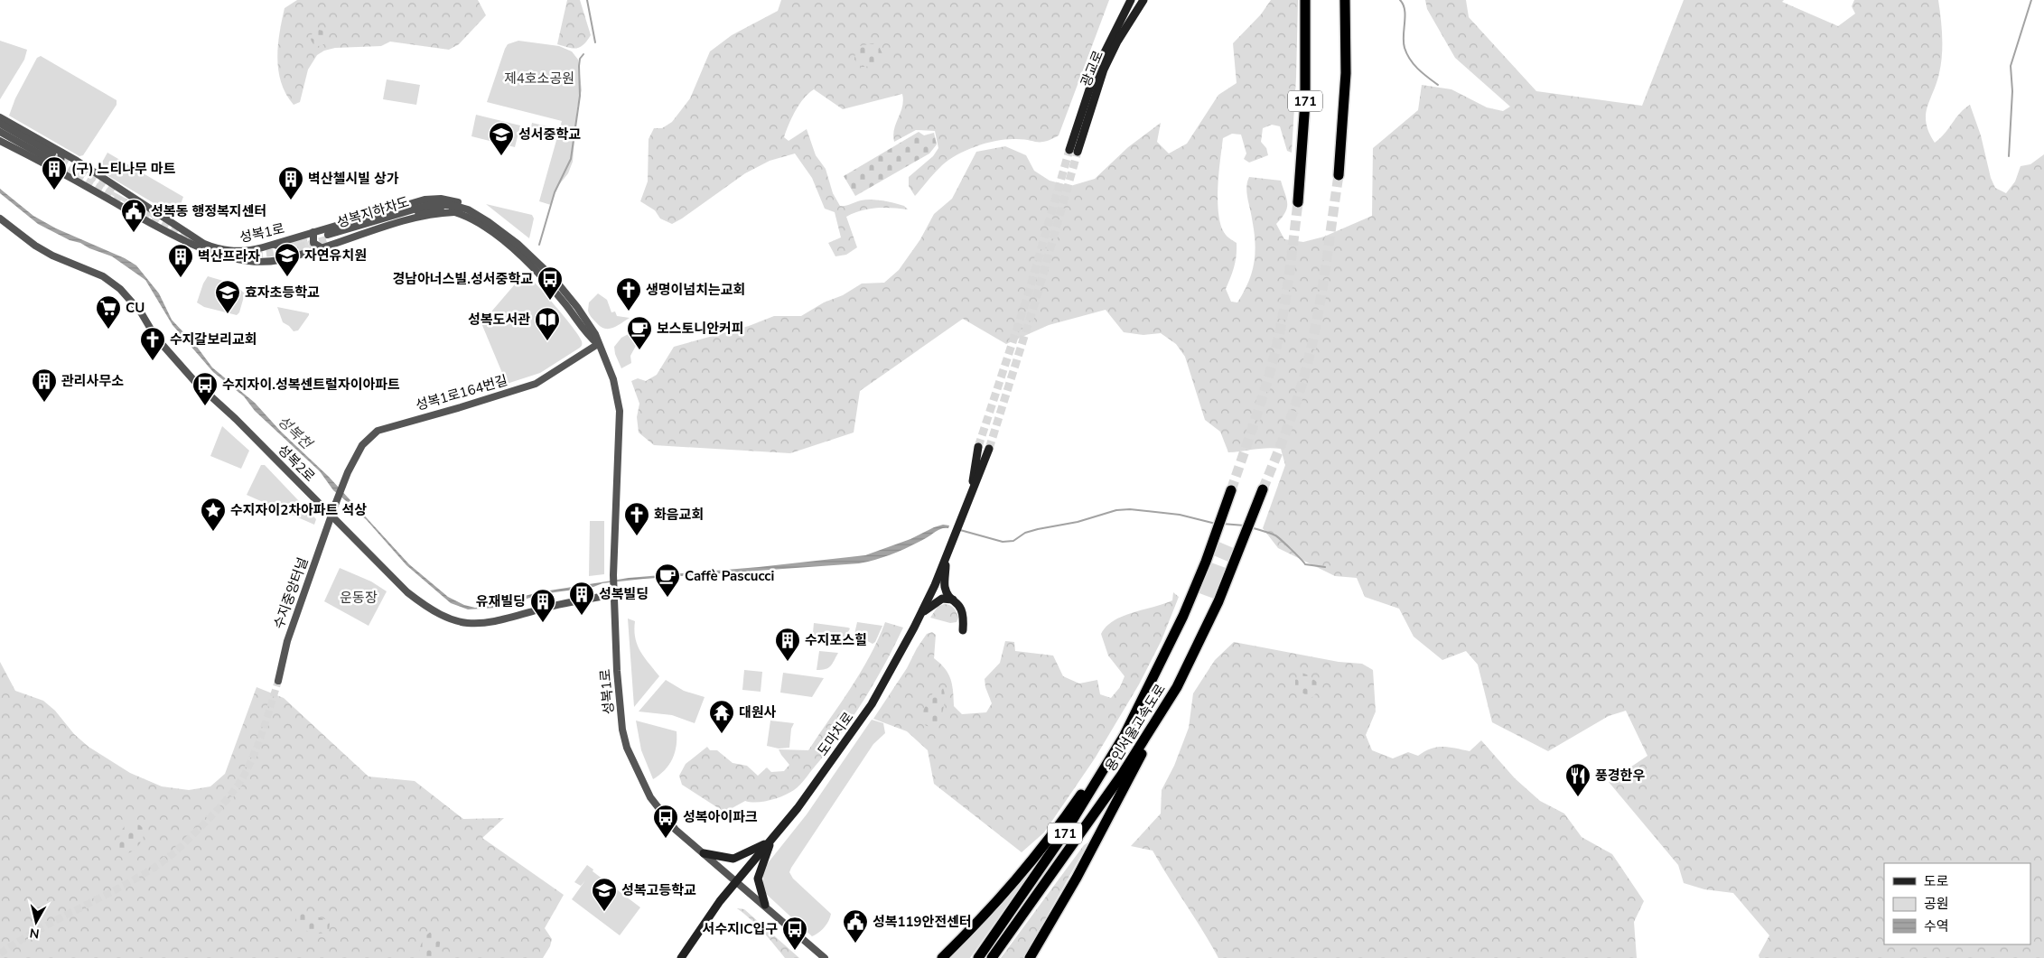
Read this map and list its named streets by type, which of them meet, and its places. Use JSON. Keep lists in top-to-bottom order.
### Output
{
  "streets": {
    "highway": ["171", "용인서울고속도로"],
    "main road": ["광교로", "도마치로"],
    "street": [
      "성복지하차도",
      "성복1로",
      "성복1로164번길",
      "성복2로",
      "수지중앙터널"
    ]
  },
  "crossings": [
    ["성복지하차도", "성복1로"],
    ["성복1로", "성복1로164번길"],
    ["성복1로", "성복2로"],
    ["성복1로", "도마치로"],
    ["성복1로164번길", "성복2로"],
    ["성복1로164번길", "수지중앙터널"],
    ["성복2로", "수지중앙터널"]
  ],
  "water": ["성복천"],
  "parks": ["제4호소공원", "운동장"],
  "places": {
    "school or university": [
      "성서중학교",
      "자연유치원",
      "효자초등학교",
      "성복고등학교"
    ],
    "building": [
      "(구) 느티나무 마트",
      "벽산첼시빌 상가",
      "벽산프라자",
      "관리사무소",
      "성복빌딩",
      "유재빌딩",
      "수지포스힐"
    ],
    "public building": ["성복동 행정복지센터", "성복119안전센터"],
    "bus stop": [
      "경남아너스빌.성서중학교",
      "수지자이.성복센트럴자이아파트",
      "성복아이파크",
      "서수지IC입구"
    ],
    "church": ["생명이넘치는교회", "수지갈보리교회", "화음교회"],
    "supermarket": ["CU"],
    "library": ["성복도서관"],
    "cafe": ["보스토니안커피", "Caffè Pascucci"],
    "place": ["수지자이2차아파트 석상"],
    "temple": ["대원사"],
    "restaurant": ["풍경한우"]
  },
  "legend": ["도로", "공원", "수역"],
  "north": "bottom"
}
